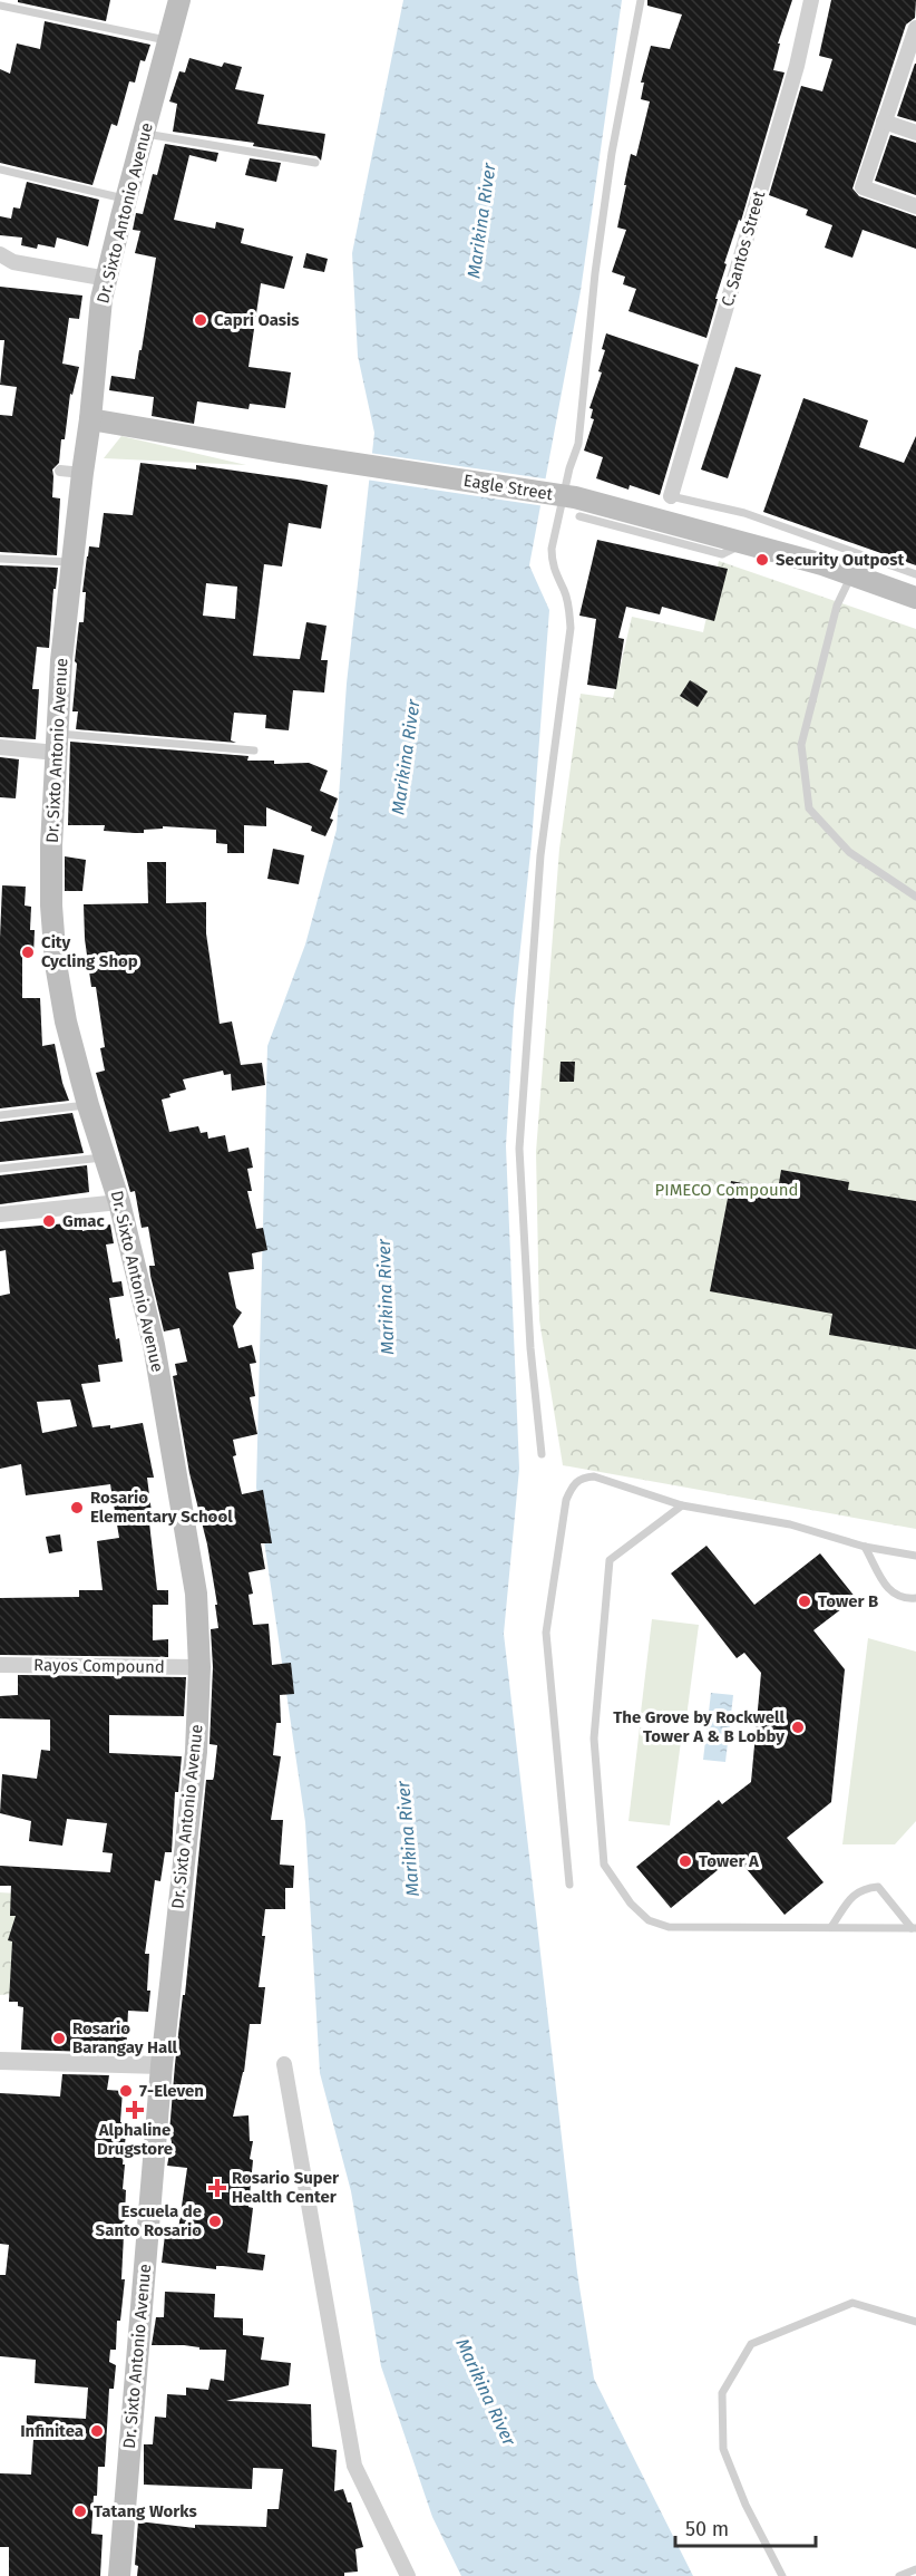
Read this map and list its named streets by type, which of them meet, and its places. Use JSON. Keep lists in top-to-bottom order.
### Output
{
  "streets": {
    "main road": ["Dr. Sixto Antonio Avenue", "Eagle Street"],
    "street": ["C. Santos Street", "Rayos Compound"]
  },
  "crossings": [
    ["Dr. Sixto Antonio Avenue", "Eagle Street"],
    ["Dr. Sixto Antonio Avenue", "Rayos Compound"]
  ],
  "water": ["Marikina River"],
  "parks": ["PIMECO Compound"],
  "places": {
    "other": [
      "Capri Oasis",
      "Security Outpost",
      "City Cycling Shop",
      "Gmac",
      "Rosario Elementary School",
      "Tower B",
      "The Grove by Rockwell Tower A & B Lobby",
      "Tower A",
      "Rosario Barangay Hall",
      "7-Eleven",
      "Escuela de Santo Rosario",
      "Infinitea",
      "Tatang Works"
    ],
    "health": ["Alphaline Drugstore", "Rosario Super Health Center"]
  },
  "scale_bar": "50 m"
}
